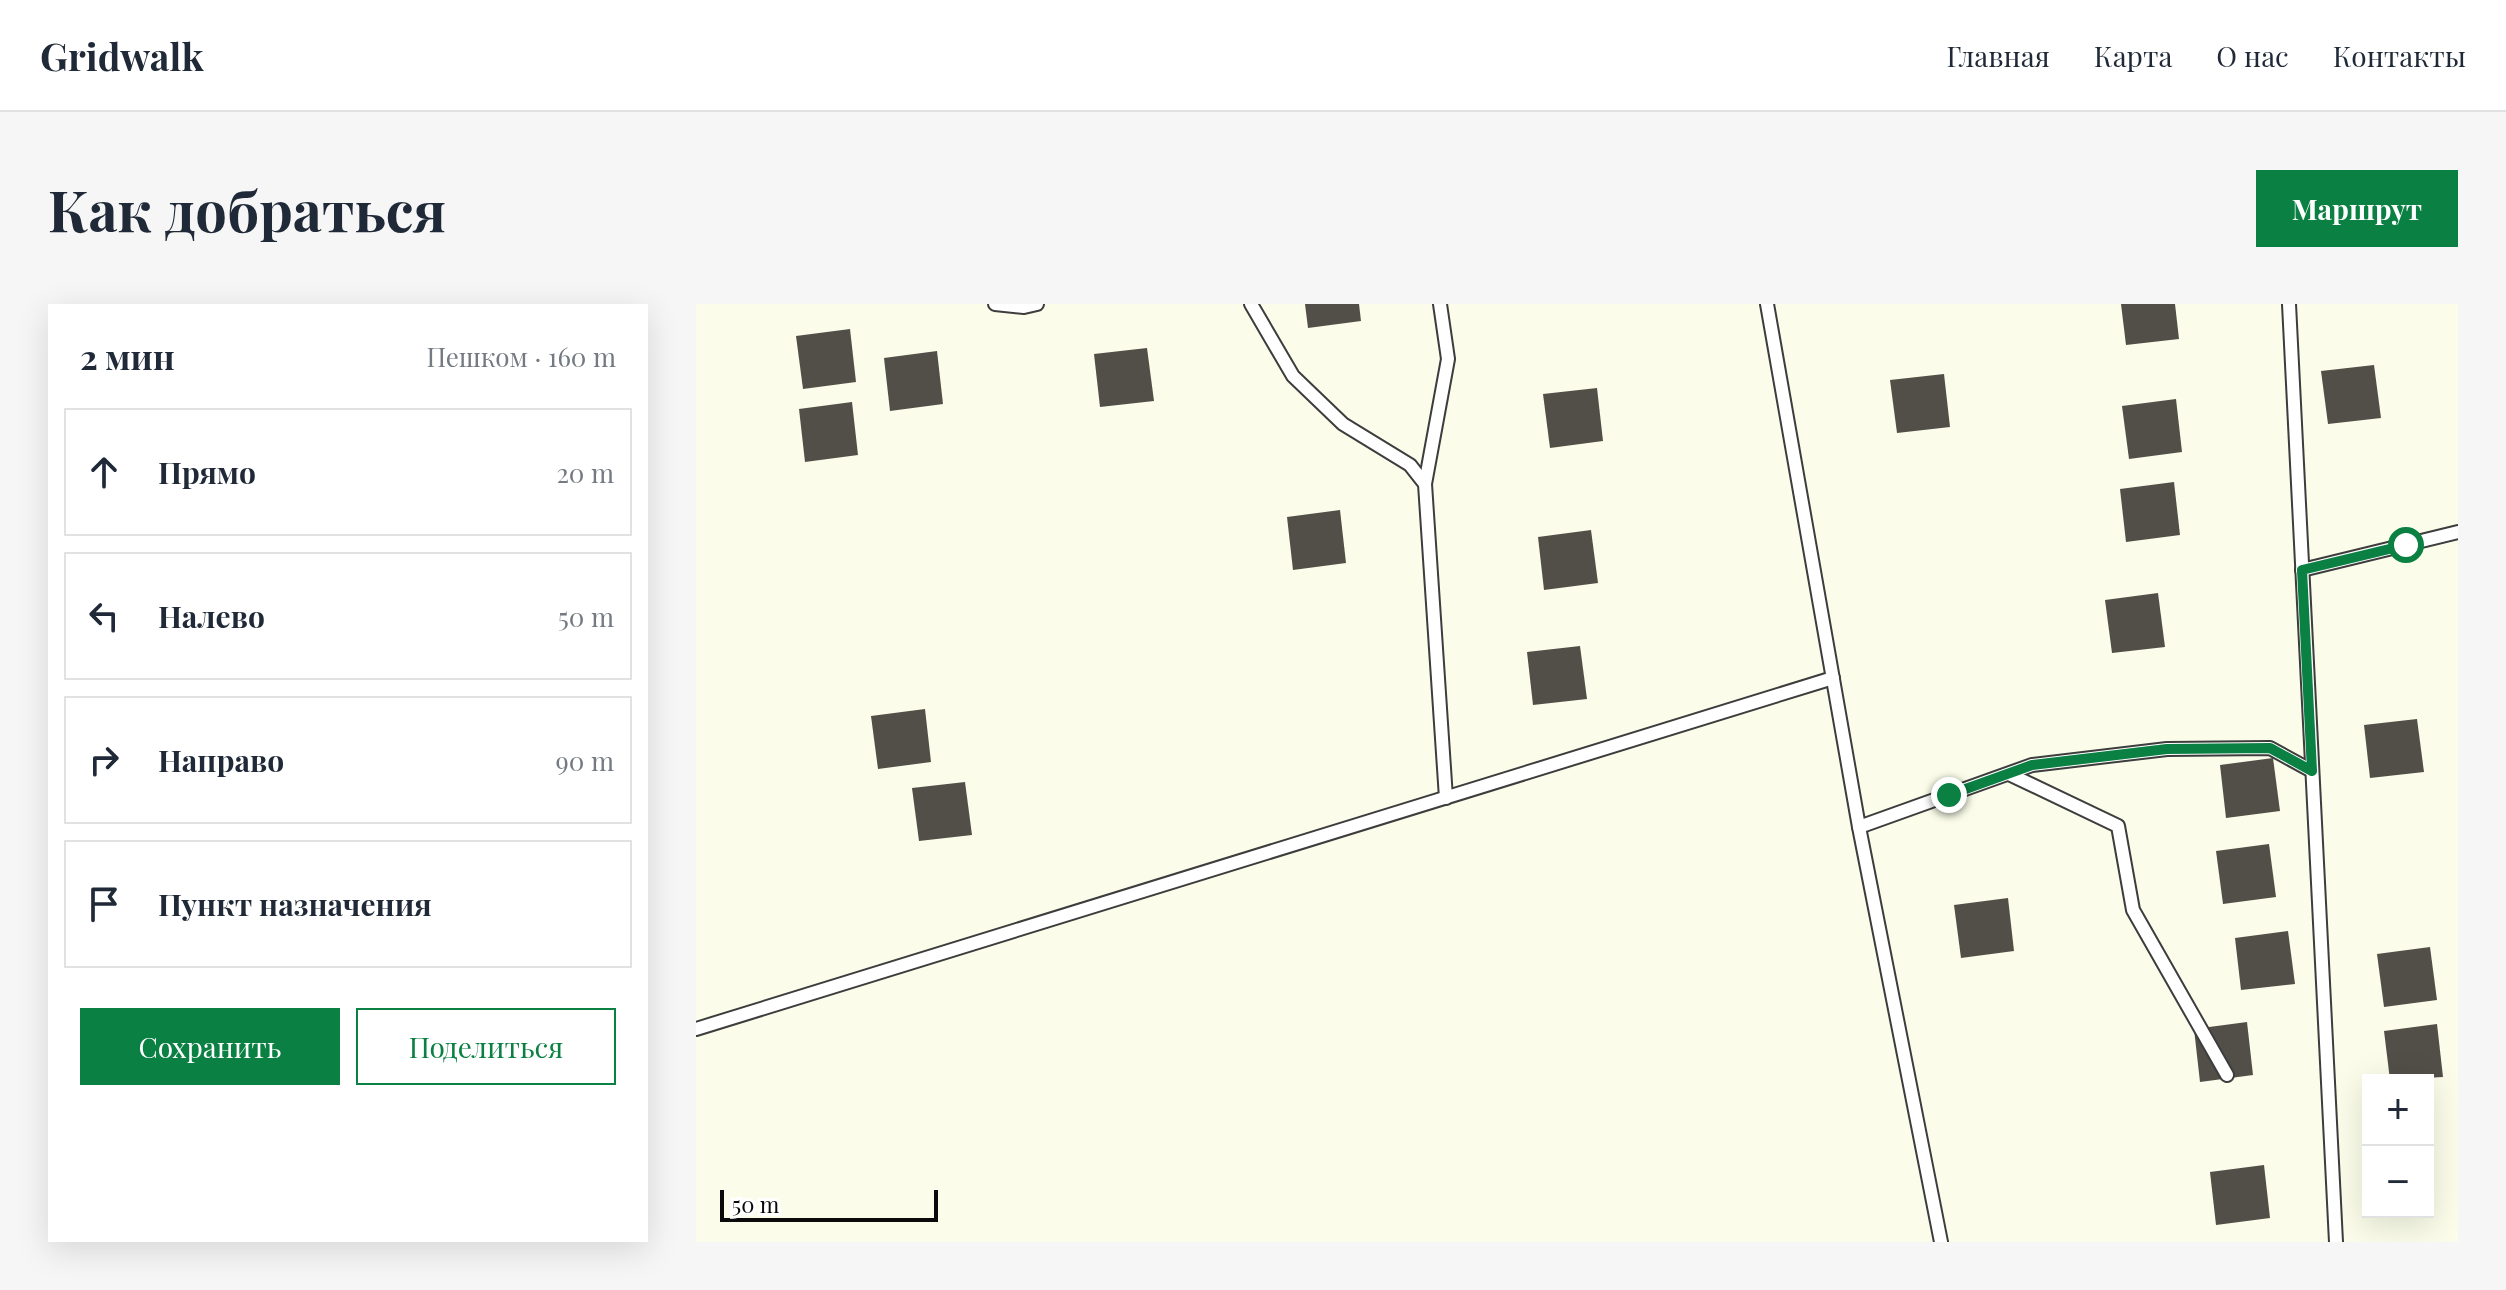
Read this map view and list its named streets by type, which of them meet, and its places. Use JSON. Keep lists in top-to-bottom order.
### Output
{
  "scale_bar": "50 m",
  "page": {
    "header": "Gridwalk",
    "nav": [
      "Главная",
      "Карта",
      "О нас",
      "Контакты"
    ],
    "buttons": [
      "Маршрут",
      ["Сохранить", "Поделиться"]
    ],
    "title": "Как добраться",
    "heading": ["2 мин", "Пешком · 160 m"],
    "list": [
      ["Прямо", "20 m"],
      ["Налево", "50 m"],
      ["Направо", "90 m"],
      "Пункт назначения"
    ],
    "map_buttons": ["+", "−"],
    "scale": "50 m"
  }
}
